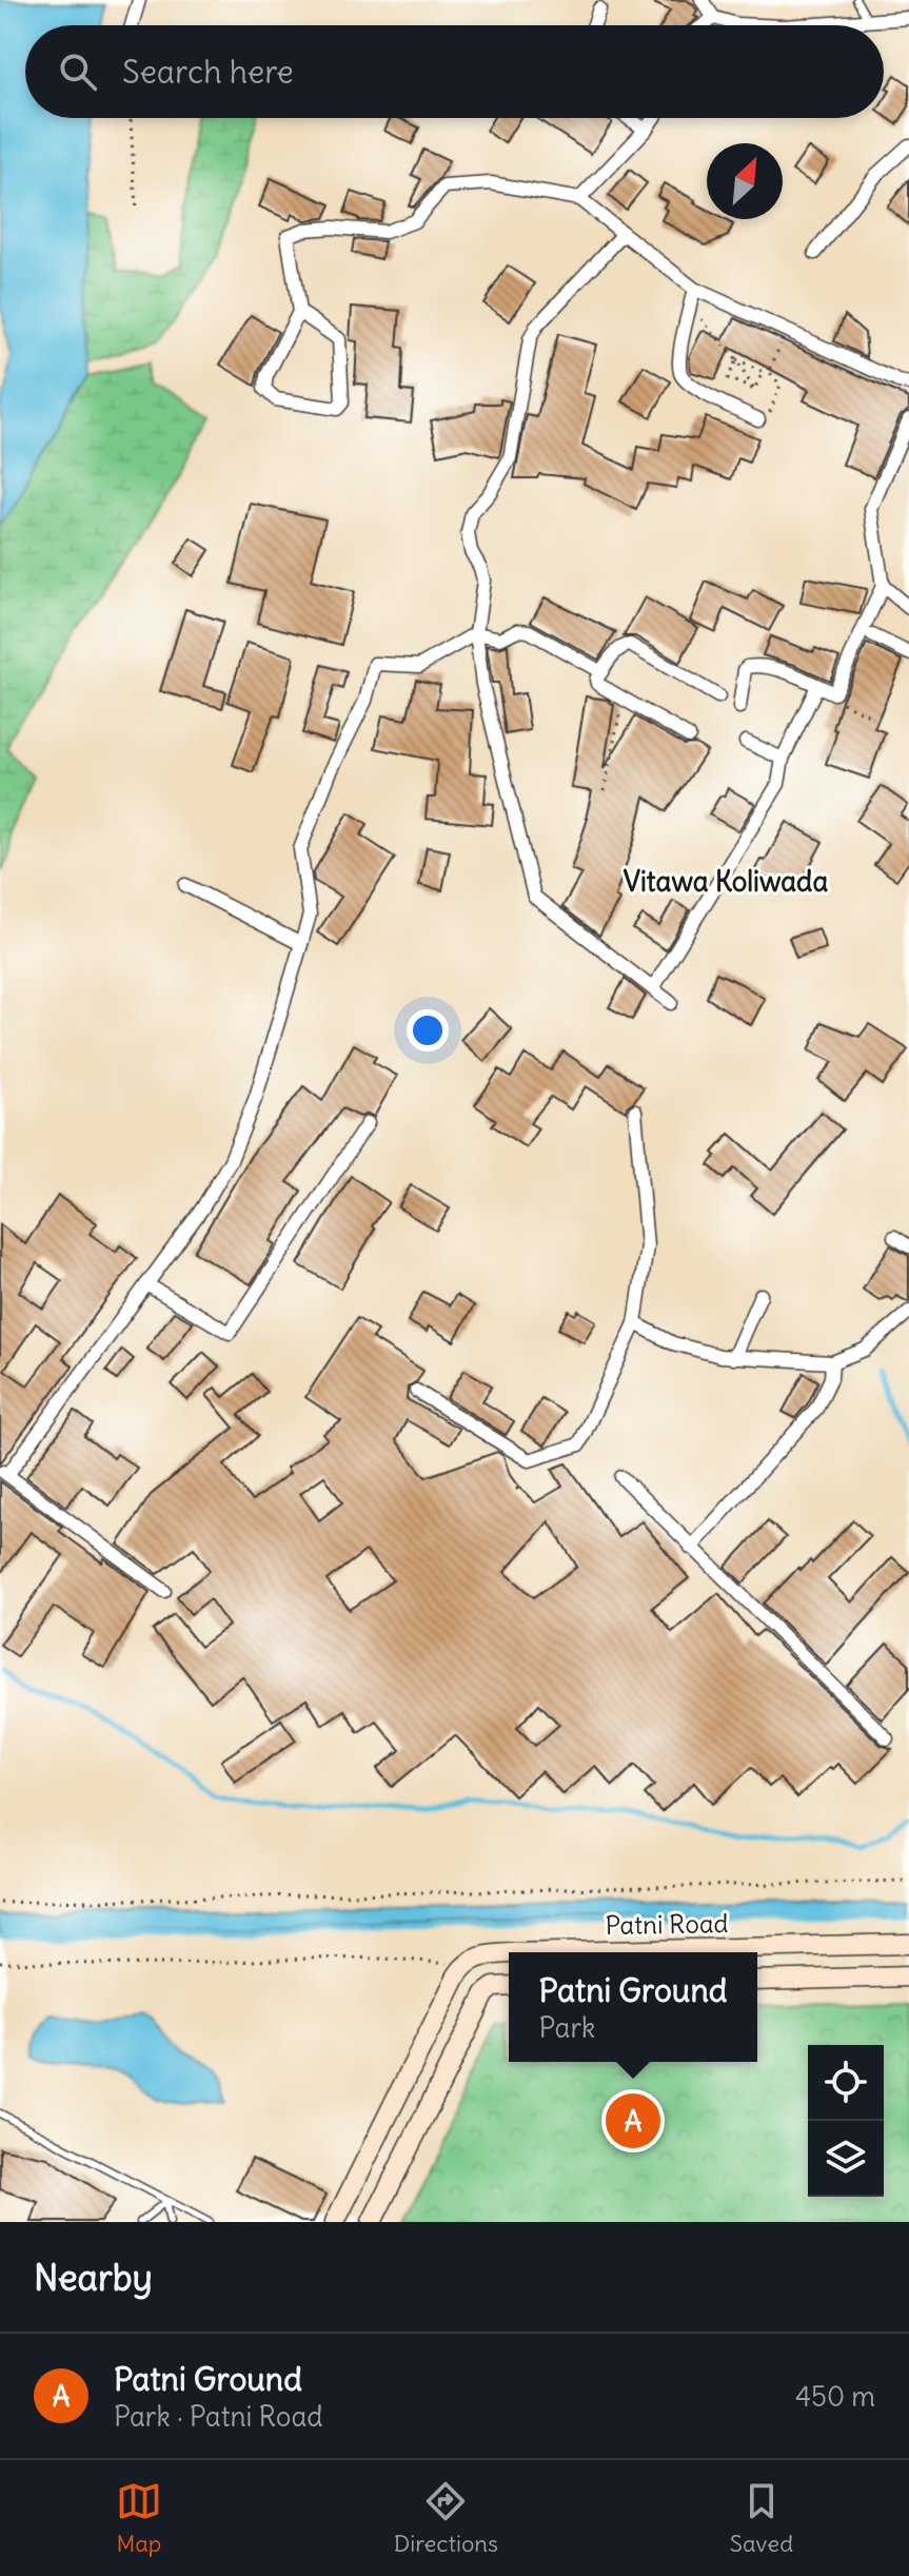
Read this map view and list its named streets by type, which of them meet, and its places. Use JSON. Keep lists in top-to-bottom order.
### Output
{
  "streets": {
    "main road": ["Patni Road"]
  },
  "districts": ["Vitawa Koliwada"],
  "north": "top right",
  "page": {
    "search": "Search here",
    "popup": ["Patni Ground", "Park"],
    "pins": "A",
    "heading": "Nearby",
    "list": [
      {
        "mark": "A",
        "name": "Patni Ground",
        "note": "Park · Patni Road",
        "value": "450 m"
      }
    ],
    "nav": ["Map", "Directions", "Saved"]
  }
}
